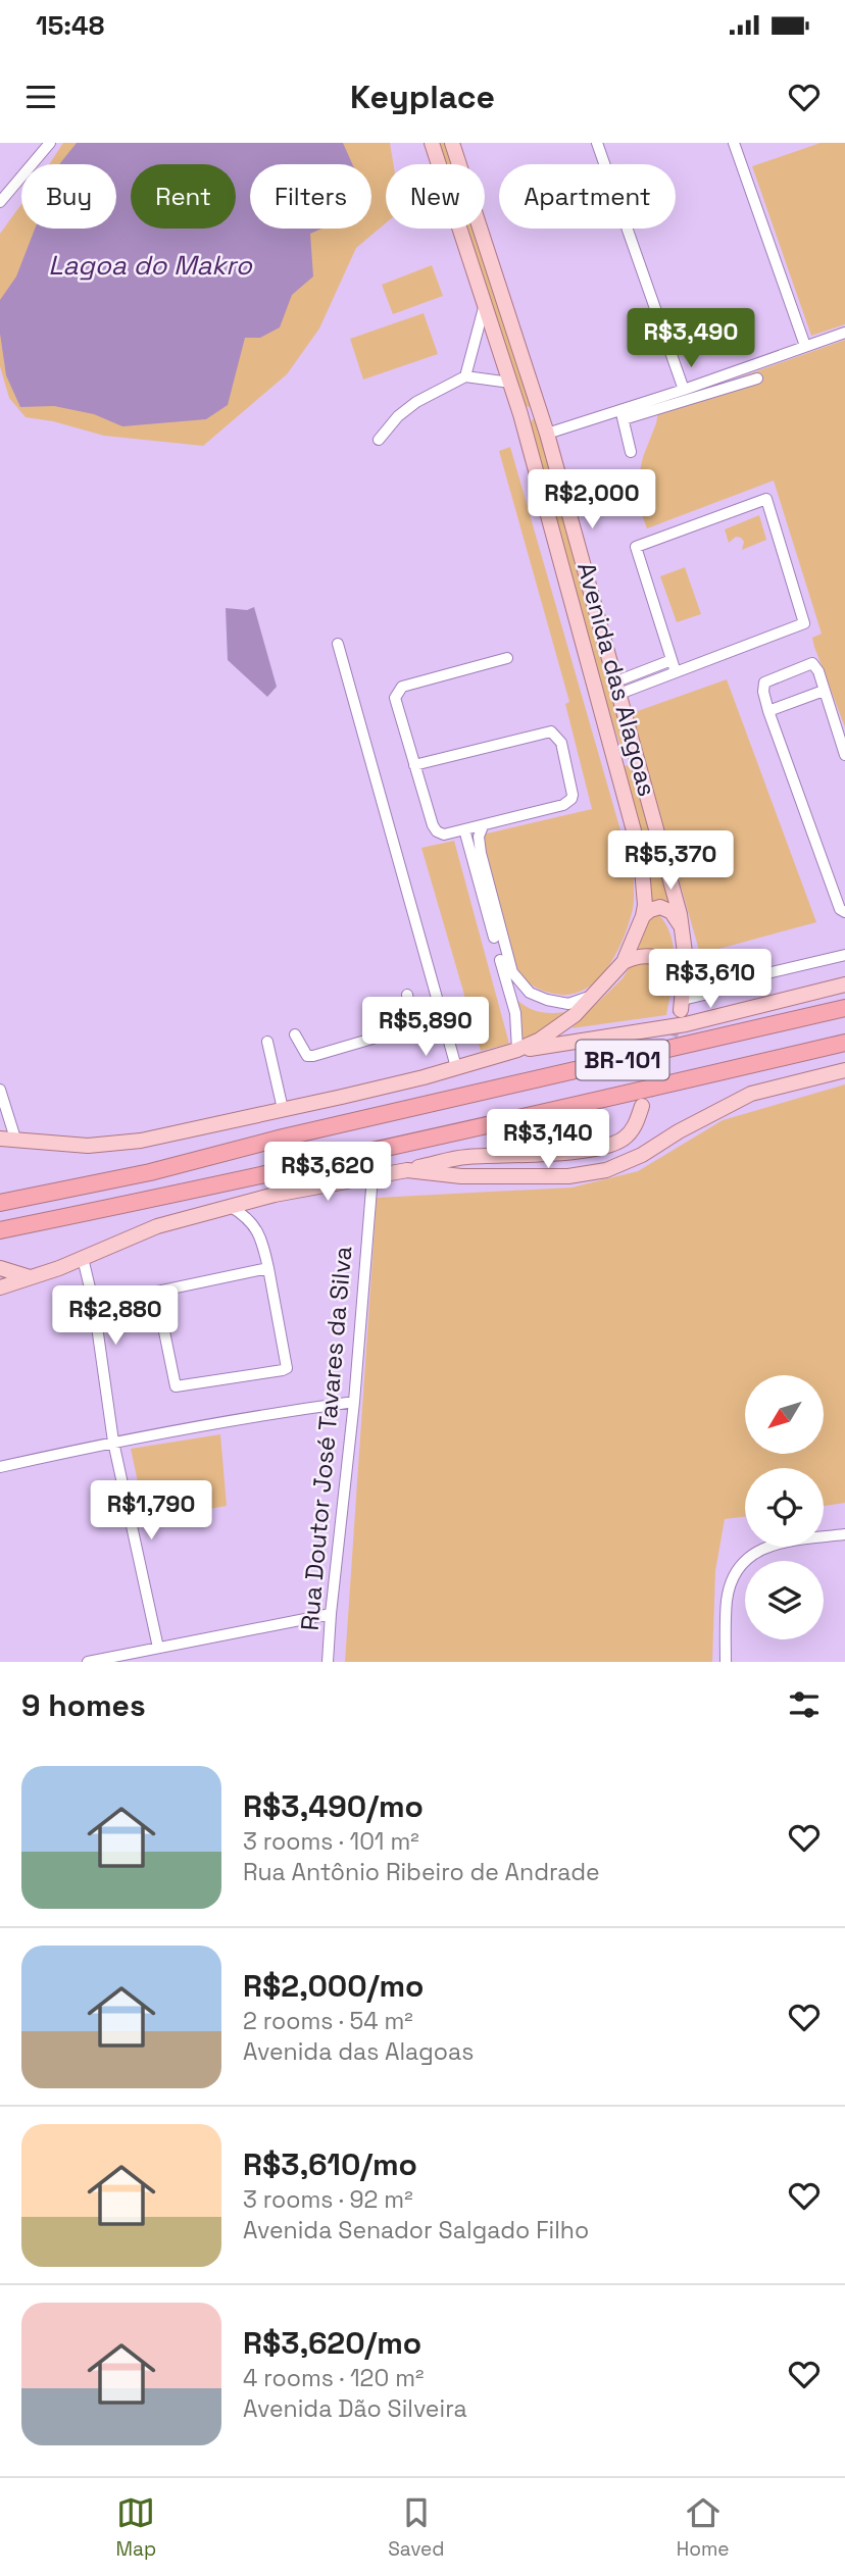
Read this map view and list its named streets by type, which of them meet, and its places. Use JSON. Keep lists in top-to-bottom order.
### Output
{
  "streets": {
    "highway": ["BR-101"],
    "main road": ["Avenida das Alagoas"],
    "street": ["Rua Doutor José Tavares da Silva"]
  },
  "water": ["Lagoa do Makro"],
  "north": "bottom left",
  "page": {
    "status": "15:48",
    "header": "Keyplace",
    "chip": [
      "Buy",
      "Rent",
      "Filters",
      "New",
      "Apartment"
    ],
    "price": [
      "R$3,490",
      "R$2,000",
      "R$5,370",
      "R$3,610",
      "R$5,890",
      "R$3,140",
      "R$3,620",
      "R$2,880",
      "R$1,790"
    ],
    "heading": "9 homes",
    "list": [
      {
        "name": "R$3,490/mo",
        "note": "3 rooms · 101 m² · Rua Antônio Ribeiro de Andrade"
      },
      {
        "name": "R$2,000/mo",
        "note": "2 rooms · 54 m² · Avenida das Alagoas"
      },
      {
        "name": "R$3,610/mo",
        "note": "3 rooms · 92 m² · Avenida Senador Salgado Filho"
      },
      {
        "name": "R$3,620/mo",
        "note": "4 rooms · 120 m² · Avenida Dão Silveira"
      }
    ],
    "tabs": ["Map", "Saved", "Home"]
  }
}
